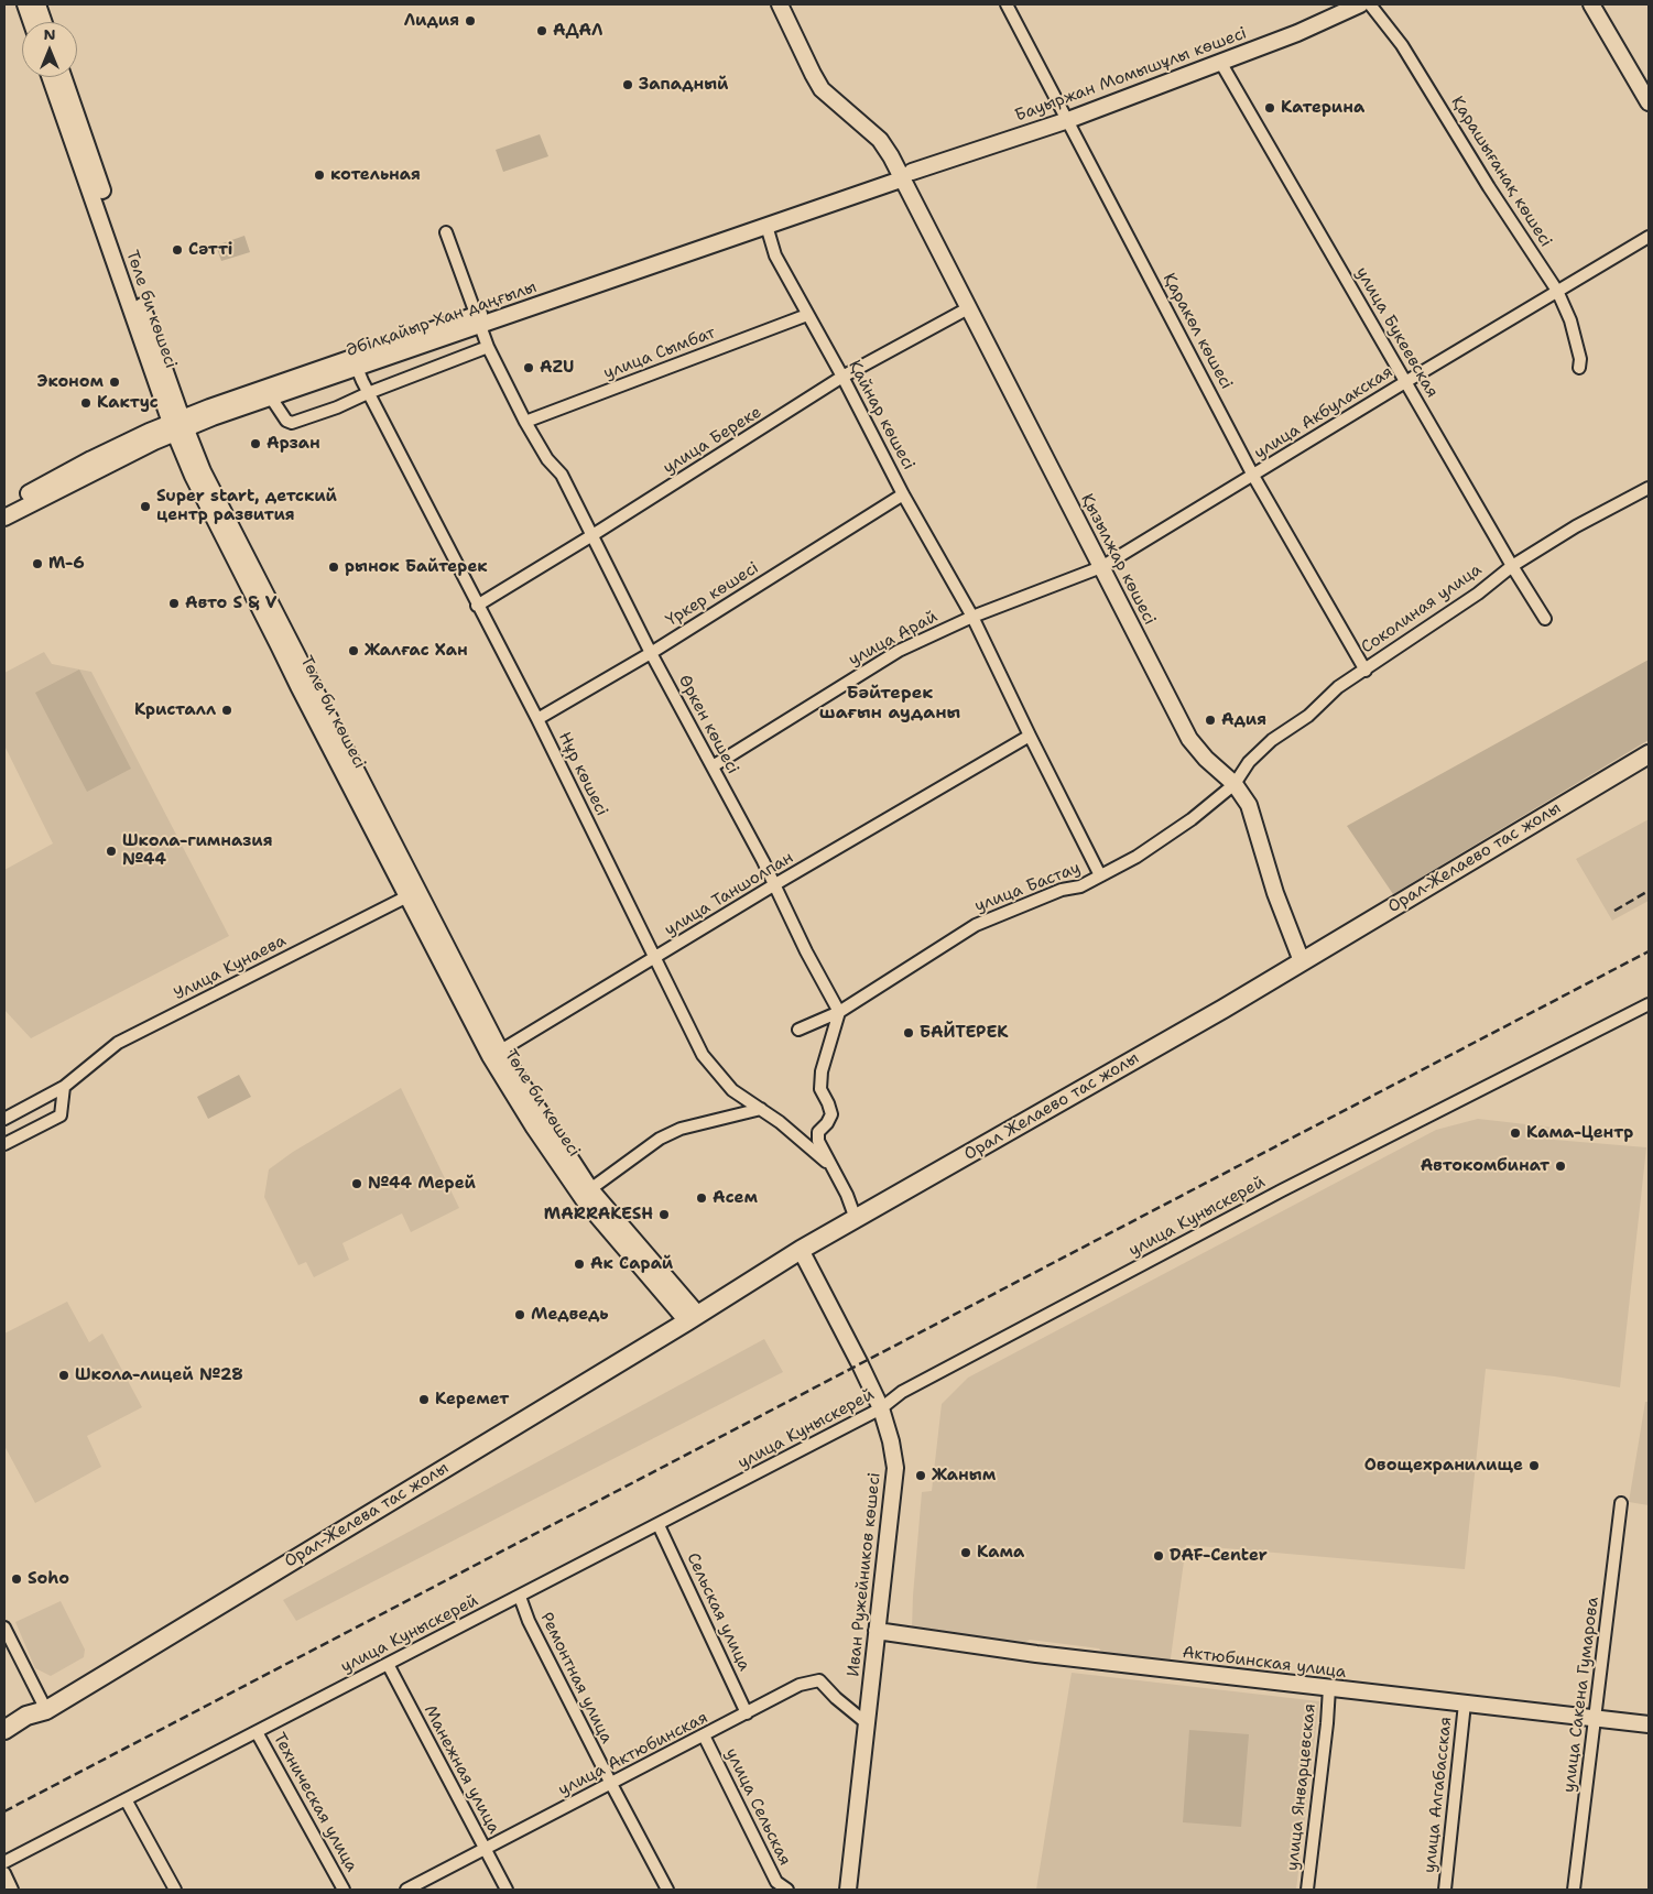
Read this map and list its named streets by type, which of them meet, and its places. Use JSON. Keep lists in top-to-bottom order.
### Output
{
  "streets": {
    "main road": ["Орал-Желаево тас жолы", "Орал Желаево тас жолы", "Орал-Желева тас жолы"],
    "street": [
      "Бауыржан Момышұлы көшесі",
      "Қарашығанақ көшесі",
      "Төле би көшесі",
      "Әбілқайыр Хан даңғылы",
      "Қаракөл көшесі",
      "улица Букеевская",
      "улица Сымбат",
      "улица Акбулакская",
      "Қайнар көшесі",
      "улица Береке",
      "Қызылжар көшесі",
      "Үркер көшесі",
      "Соколиная улица",
      "улица Арай",
      "Өркен көшесі",
      "Нұр көшесі",
      "улица Бастау",
      "улица Таншолпан",
      "Улица Кунаева",
      "улица Куныскерей",
      "Иван Ружейников көшесі",
      "Сельская улица",
      "Актюбинская улица",
      "Ремонтная улица",
      "улица Сакена Гумарова",
      "улица Актюбинская",
      "Манежная улица",
      "улица Январцевская",
      "улица Алгабасская",
      "Техническая улица",
      "улица Сельская"
    ]
  },
  "crossings": [
    ["Бауыржан Момышұлы көшесі", "Әбілқайыр Хан даңғылы"],
    ["Бауыржан Момышұлы көшесі", "Қаракөл көшесі"],
    ["Бауыржан Момышұлы көшесі", "улица Букеевская"],
    ["Бауыржан Момышұлы көшесі", "Қызылжар көшесі"],
    ["Қарашығанақ көшесі", "улица Акбулакская"],
    ["Төле би көшесі", "Әбілқайыр Хан даңғылы"],
    ["Төле би көшесі", "улица Таншолпан"],
    ["Төле би көшесі", "Улица Кунаева"],
    ["Төле би көшесі", "Орал-Желева тас жолы"],
    ["Әбілқайыр Хан даңғылы", "Қайнар көшесі"],
    ["Әбілқайыр Хан даңғылы", "Қызылжар көшесі"],
    ["Әбілқайыр Хан даңғылы", "Өркен көшесі"],
    ["Әбілқайыр Хан даңғылы", "Нұр көшесі"],
    ["Қаракөл көшесі", "улица Акбулакская"],
    ["Қаракөл көшесі", "Соколиная улица"],
    ["улица Букеевская", "улица Акбулакская"],
    ["улица Букеевская", "Соколиная улица"],
    ["улица Сымбат", "Қайнар көшесі"],
    ["улица Сымбат", "Өркен көшесі"],
    ["улица Акбулакская", "Қызылжар көшесі"],
    ["улица Акбулакская", "улица Арай"],
    ["Қайнар көшесі", "улица Береке"],
    ["Қайнар көшесі", "Үркер көшесі"],
    ["Қайнар көшесі", "улица Арай"],
    ["Қайнар көшесі", "улица Бастау"],
    ["Қайнар көшесі", "улица Таншолпан"],
    ["улица Береке", "Қызылжар көшесі"],
    ["улица Береке", "Өркен көшесі"],
    ["улица Береке", "Нұр көшесі"],
    ["Қызылжар көшесі", "Соколиная улица"],
    ["Қызылжар көшесі", "улица Арай"],
    ["Қызылжар көшесі", "Орал-Желаево тас жолы"],
    ["Қызылжар көшесі", "улица Бастау"],
    ["Қызылжар көшесі", "Орал Желаево тас жолы"],
    ["Үркер көшесі", "Өркен көшесі"],
    ["Үркер көшесі", "Нұр көшесі"],
    ["Соколиная улица", "улица Бастау"],
    ["улица Арай", "Өркен көшесі"],
    ["Өркен көшесі", "улица Бастау"],
    ["Өркен көшесі", "улица Таншолпан"],
    ["Нұр көшесі", "улица Таншолпан"],
    ["Орал-Желаево тас жолы", "Орал Желаево тас жолы"],
    ["Орал Желаево тас жолы", "Иван Ружейников көшесі"],
    ["улица Куныскерей", "Иван Ружейников көшесі"],
    ["улица Куныскерей", "Сельская улица"],
    ["улица Куныскерей", "Ремонтная улица"],
    ["улица Куныскерей", "Манежная улица"],
    ["улица Куныскерей", "Техническая улица"],
    ["Иван Ружейников көшесі", "Актюбинская улица"],
    ["Иван Ружейников көшесі", "улица Актюбинская"],
    ["Сельская улица", "улица Актюбинская"],
    ["Актюбинская улица", "улица Сакена Гумарова"],
    ["Актюбинская улица", "улица Январцевская"],
    ["Актюбинская улица", "улица Алгабасская"],
    ["Ремонтная улица", "улица Актюбинская"],
    ["улица Актюбинская", "Манежная улица"],
    ["улица Актюбинская", "улица Сельская"]
  ],
  "districts": ["Бәйтерек шағын ауданы"],
  "places": [
    "Лидия",
    "АДАЛ",
    "Западный",
    "Катерина",
    "котельная",
    "Cәтті",
    "AZU",
    "Эконом",
    "Кактус",
    "Арзан",
    "Super start, детский центр развития",
    "M-6",
    "рынок Байтерек",
    "Авто S & V",
    "Жалғас Хан",
    "Кристалл",
    "Адия",
    "Школа-гимназия №44",
    "БАЙТЕРЕК",
    "Кама-Центр",
    "Автокомбинат",
    "№44 Мерей",
    "Асем",
    "MARRAKESH",
    "Ак Сарай",
    "Медведь",
    "Школа-лицей №28",
    "Керемет",
    "Овощехранилище",
    "Жаным",
    "Кама",
    "DAF-Center",
    "Soho"
  ],
  "north": "top"
}
